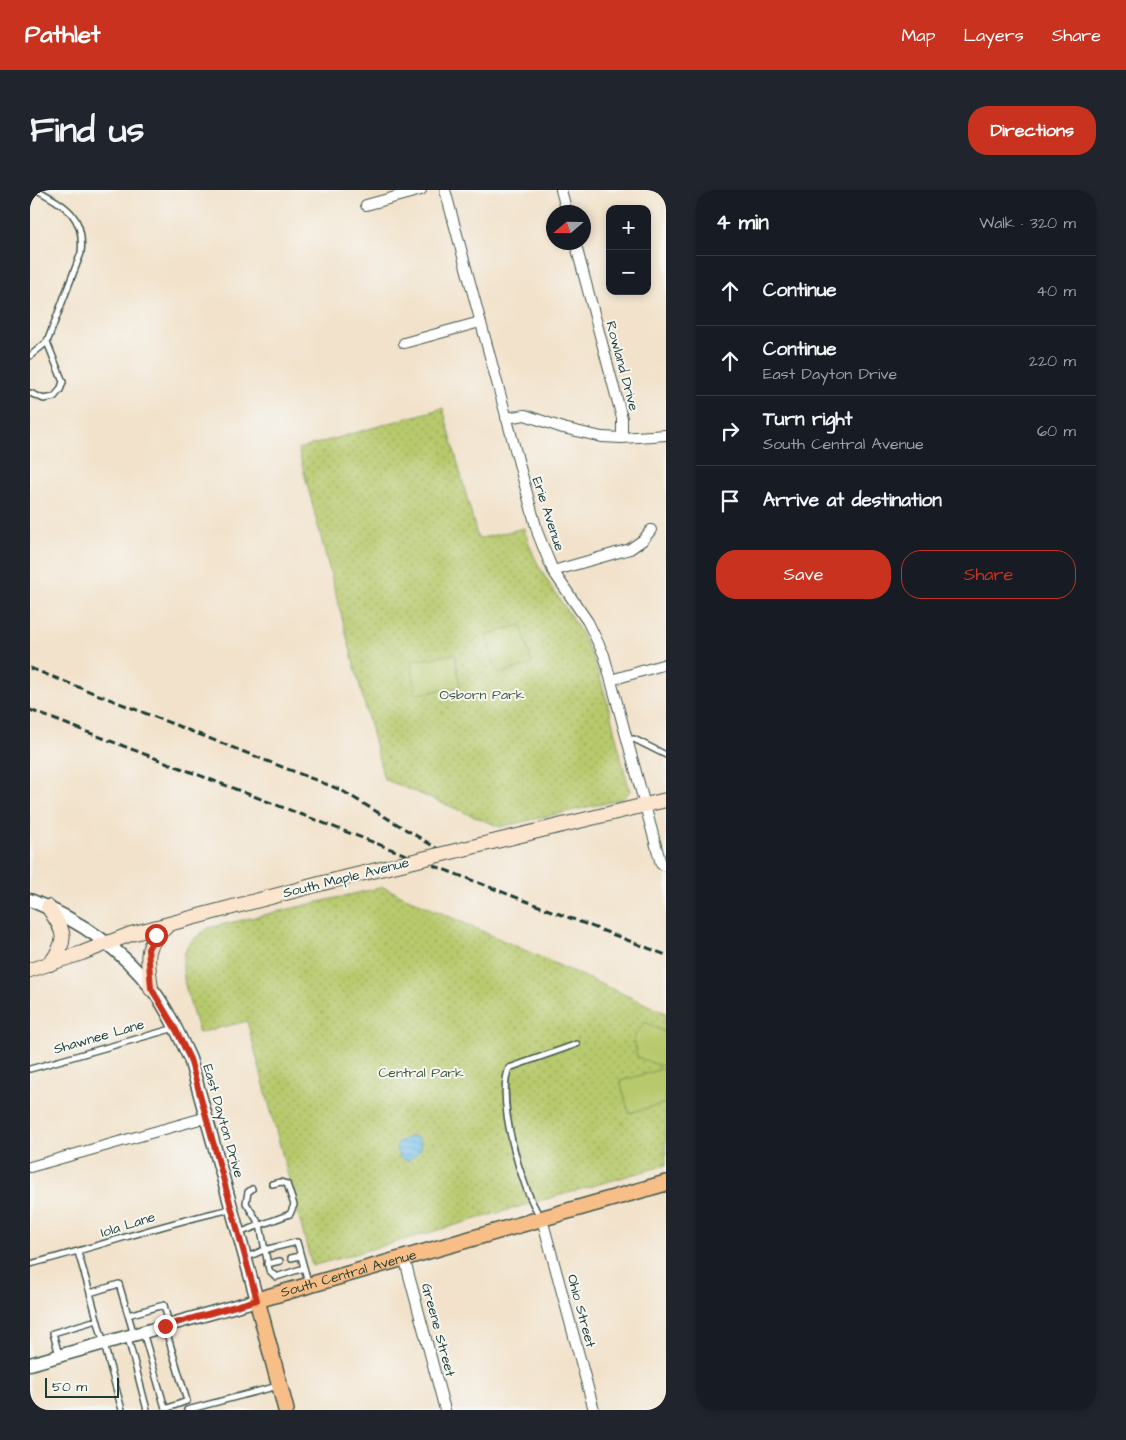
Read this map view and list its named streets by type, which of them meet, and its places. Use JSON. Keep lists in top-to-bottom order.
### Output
{
  "streets": {
    "main road": ["South Maple Avenue", "South Central Avenue"],
    "street": [
      "Rowland Drive",
      "Erie Avenue",
      "East Dayton Drive",
      "Ohio Street",
      "Greene Street"
    ],
    "lane": ["Shawnee Lane", "Iola Lane"]
  },
  "crossings": [
    ["Erie Avenue", "South Maple Avenue"],
    ["South Maple Avenue", "East Dayton Drive"],
    ["Shawnee Lane", "East Dayton Drive"],
    ["East Dayton Drive", "Iola Lane"],
    ["East Dayton Drive", "South Central Avenue"],
    ["South Central Avenue", "Ohio Street"],
    ["South Central Avenue", "Greene Street"]
  ],
  "parks": ["Osborn Park", "Central Park"],
  "scale_bar": "50 m",
  "north": "left",
  "page": {
    "header": "Pathlet",
    "nav": ["Map", "Layers", "Share"],
    "title": "Find us",
    "buttons": [
      "Directions",
      ["Save", "Share"]
    ],
    "heading": ["4 min", "Walk · 320 m"],
    "map_buttons": ["+", "−"],
    "list": [
      ["Continue", "40 m"],
      ["Continue", "East Dayton Drive", "220 m"],
      ["Turn right", "South Central Avenue", "60 m"],
      "Arrive at destination"
    ],
    "scale": "50 m"
  }
}
